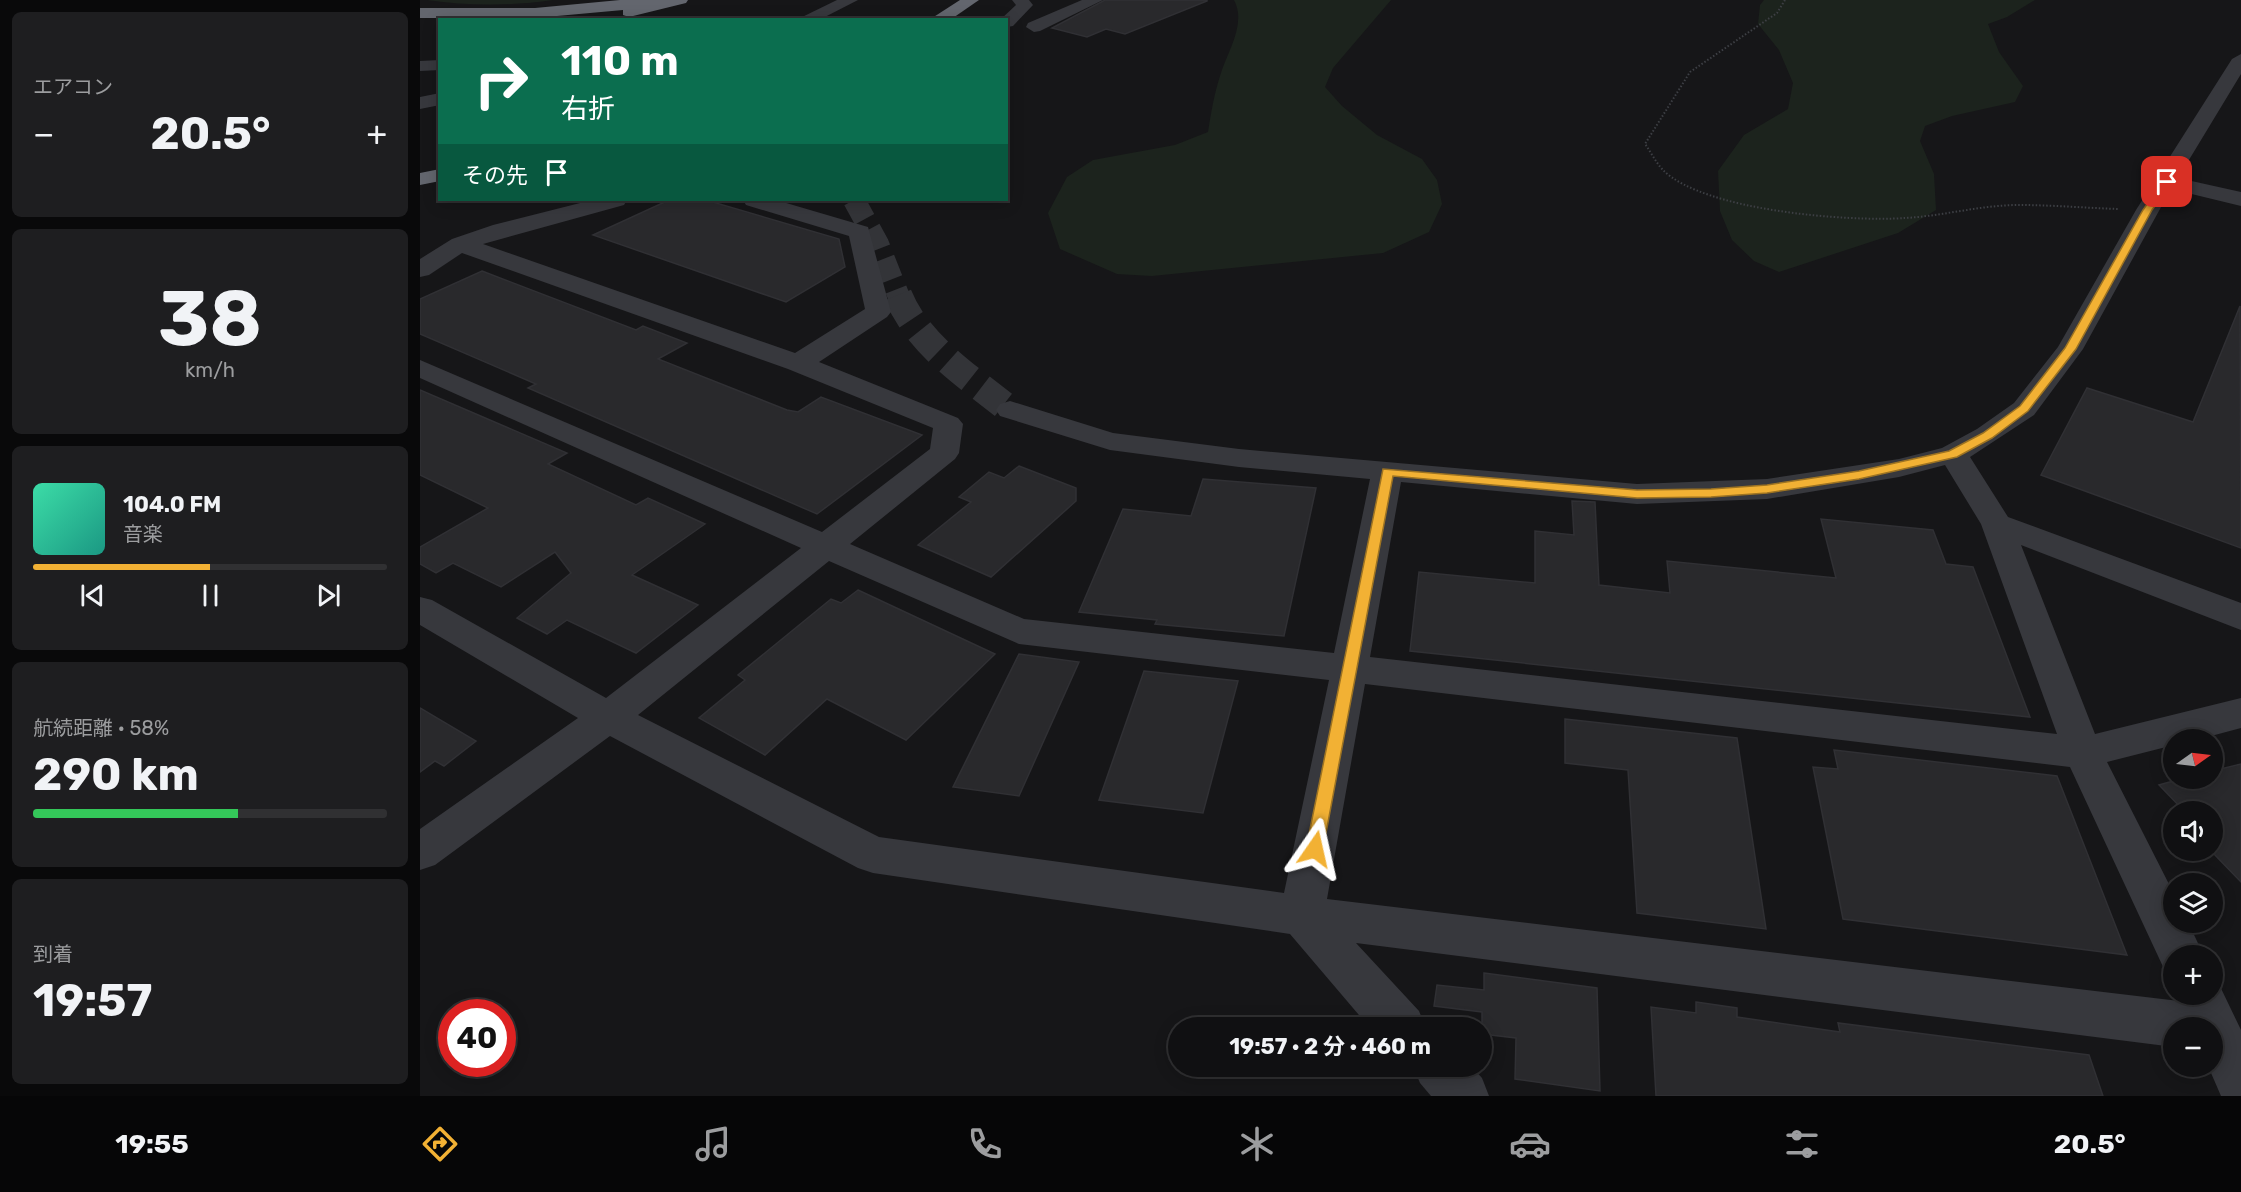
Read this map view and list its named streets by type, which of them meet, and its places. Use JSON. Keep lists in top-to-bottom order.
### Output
{
  "north": "right",
  "page": {
    "tile": [
      "エアコン",
      ["38", "km/h"],
      ["航続距離 · 58%", "290 km"],
      ["到着", "19:57"]
    ],
    "turn": ["110 m", "右折"],
    "heat": ["−", "20.5°", "+"],
    "then": "その先",
    "song": ["104.0 FM", "音楽"],
    "map_buttons": ["+", "−"],
    "limit": "40",
    "trip": "19:57 · 2 分 · 460 m",
    "tabs": ["19:55", "20.5°"]
  }
}
